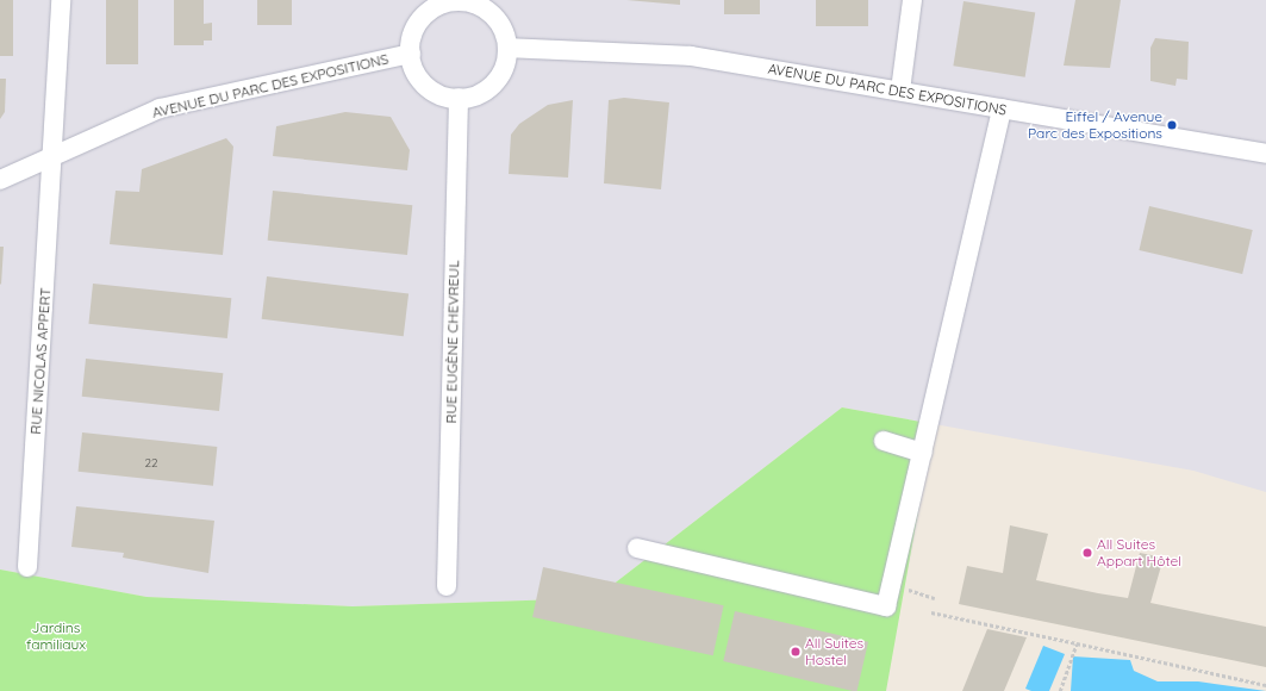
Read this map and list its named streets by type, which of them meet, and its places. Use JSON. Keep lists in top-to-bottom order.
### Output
{
  "streets": {
    "street": ["AVENUE DU PARC DES EXPOSITIONS", "RUE EUGÈNE CHEVREUL", "RUE NICOLAS APPERT"]
  },
  "crossings": [
    ["AVENUE DU PARC DES EXPOSITIONS", "RUE EUGÈNE CHEVREUL"],
    ["AVENUE DU PARC DES EXPOSITIONS", "RUE NICOLAS APPERT"]
  ],
  "parks": ["Jardins familiaux"],
  "places": ["Eiffel / Avenue Parc des Expositions", "All Suites Appart Hôtel", "All Suites Hostel"],
  "house_numbers": ["22"]
}
